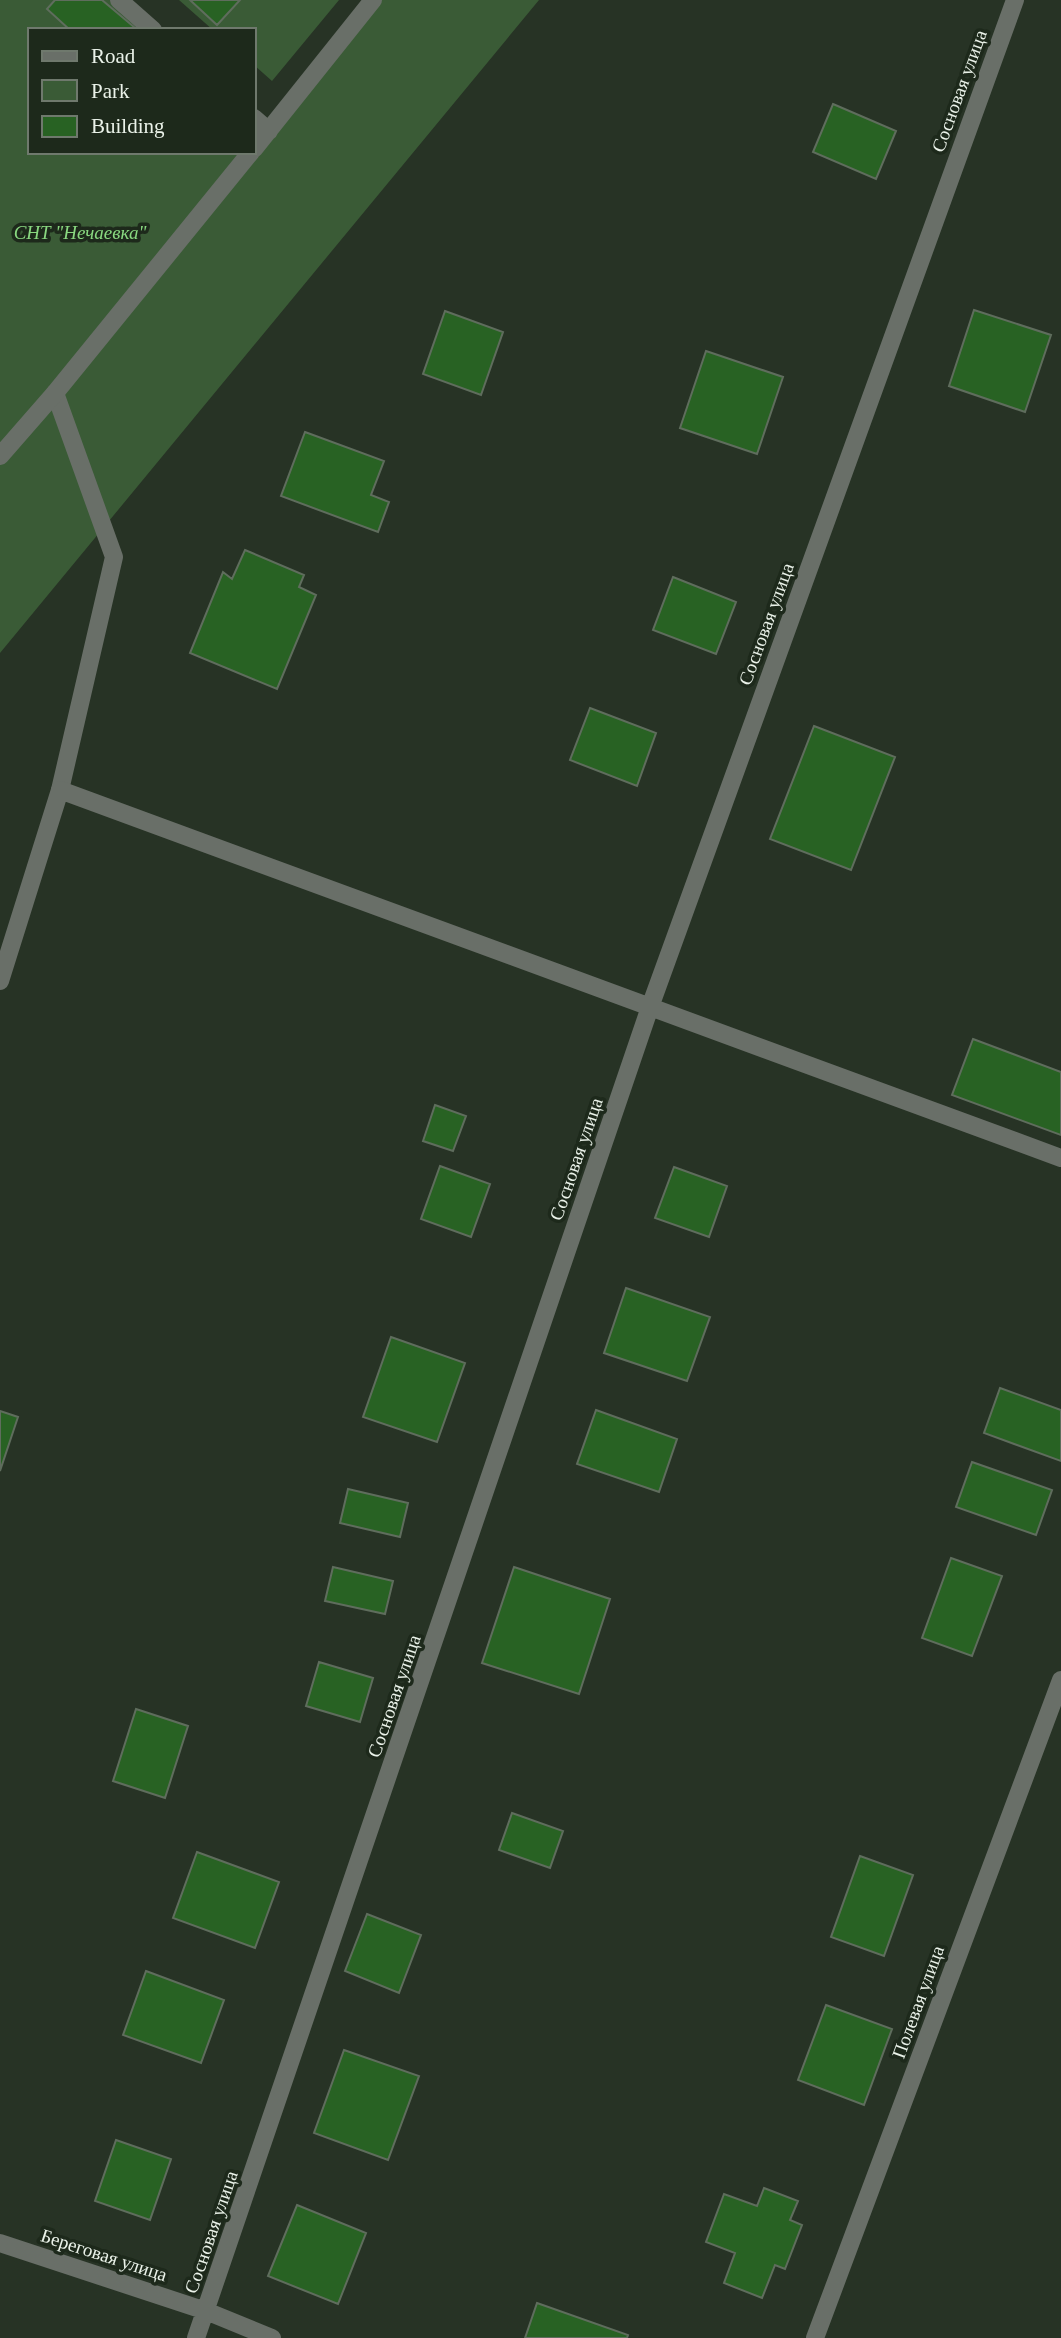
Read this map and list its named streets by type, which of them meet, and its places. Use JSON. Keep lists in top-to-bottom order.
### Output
{
  "streets": {
    "street": ["Сосновая улица", "Полевая улица", "Береговая улица"]
  },
  "crossings": [
    ["Сосновая улица", "Береговая улица"]
  ],
  "parks": ["СНТ \"Нечаевка\""],
  "legend": ["Road", "Park", "Building"]
}
